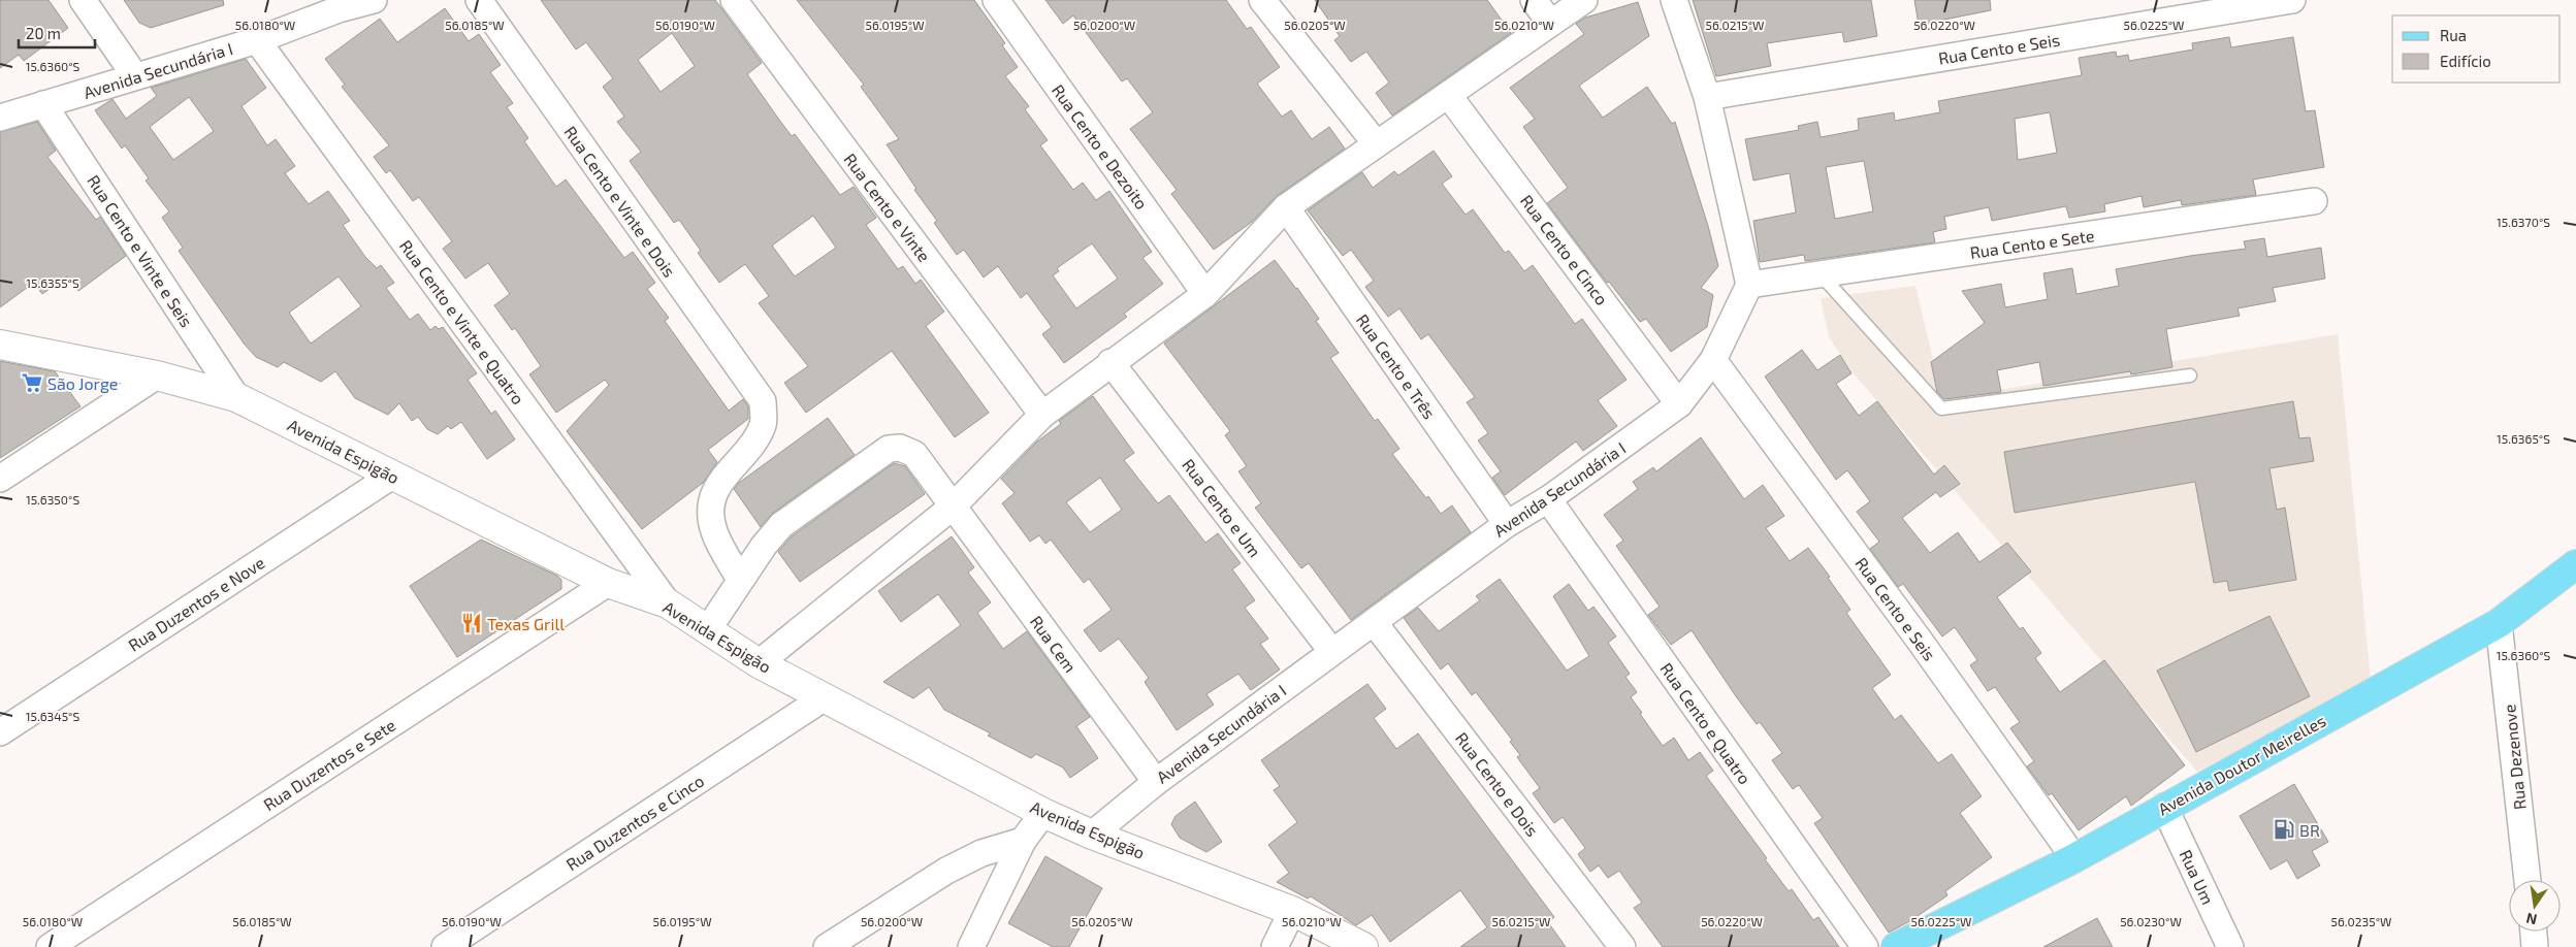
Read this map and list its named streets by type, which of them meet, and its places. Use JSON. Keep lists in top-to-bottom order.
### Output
{
  "streets": {
    "main road": ["Avenida Doutor Meirelles"],
    "street": [
      "Rua Cento e Seis",
      "Avenida Secundária I",
      "Rua Cento e Dezoito",
      "Rua Cento e Vinte e Dois",
      "Rua Cento e Vinte",
      "Rua Cento e Sete",
      "Rua Cento e Cinco",
      "Rua Cento e Vinte e Seis",
      "Rua Cento e Vinte e Quatro",
      "Rua Cento e Três",
      "Avenida Espigão",
      "Rua Cento e Um",
      "Rua Duzentos e Nove",
      "Rua Cem",
      "Rua Cento e Quatro",
      "Rua Dezenove",
      "Rua Duzentos e Sete",
      "Rua Cento e Dois",
      "Rua Duzentos e Cinco",
      "Rua Um"
    ]
  },
  "crossings": [
    ["Rua Cento e Seis", "Avenida Secundária I"],
    ["Rua Cento e Seis", "Avenida Doutor Meirelles"],
    ["Avenida Secundária I", "Rua Cento e Sete"],
    ["Avenida Secundária I", "Rua Cento e Cinco"],
    ["Avenida Secundária I", "Rua Cento e Vinte e Seis"],
    ["Avenida Secundária I", "Rua Cento e Vinte e Quatro"],
    ["Avenida Secundária I", "Rua Cento e Três"],
    ["Avenida Secundária I", "Avenida Espigão"],
    ["Avenida Secundária I", "Rua Cento e Um"],
    ["Avenida Secundária I", "Rua Cem"],
    ["Avenida Secundária I", "Rua Cento e Quatro"],
    ["Avenida Secundária I", "Rua Cento e Dois"],
    ["Rua Cento e Vinte e Dois", "Rua Cem"],
    ["Rua Cento e Vinte e Seis", "Avenida Espigão"],
    ["Rua Cento e Vinte e Quatro", "Avenida Espigão"],
    ["Avenida Espigão", "Rua Duzentos e Nove"],
    ["Avenida Espigão", "Rua Cem"],
    ["Avenida Espigão", "Rua Duzentos e Sete"],
    ["Avenida Espigão", "Rua Duzentos e Cinco"],
    ["Rua Dezenove", "Avenida Doutor Meirelles"],
    ["Avenida Doutor Meirelles", "Rua Um"]
  ],
  "places": {
    "supermarket": ["São Jorge"],
    "restaurant": ["Texas Grill"],
    "fuel station": ["BR"]
  },
  "legend": ["Rua", "Edifício"],
  "scale_bar": "20 m",
  "north": "bottom",
  "coordinates": [
    "56.0180°W",
    "56.0185°W",
    "56.0190°W",
    "56.0195°W",
    "56.0200°W",
    "56.0205°W",
    "56.0210°W",
    "56.0215°W",
    "56.0220°W",
    "56.0225°W",
    "15.6360°S",
    "15.6370°S",
    "15.6355°S",
    "15.6365°S",
    "15.6350°S",
    "15.6345°S",
    "56.0230°W",
    "56.0235°W"
  ]
}
